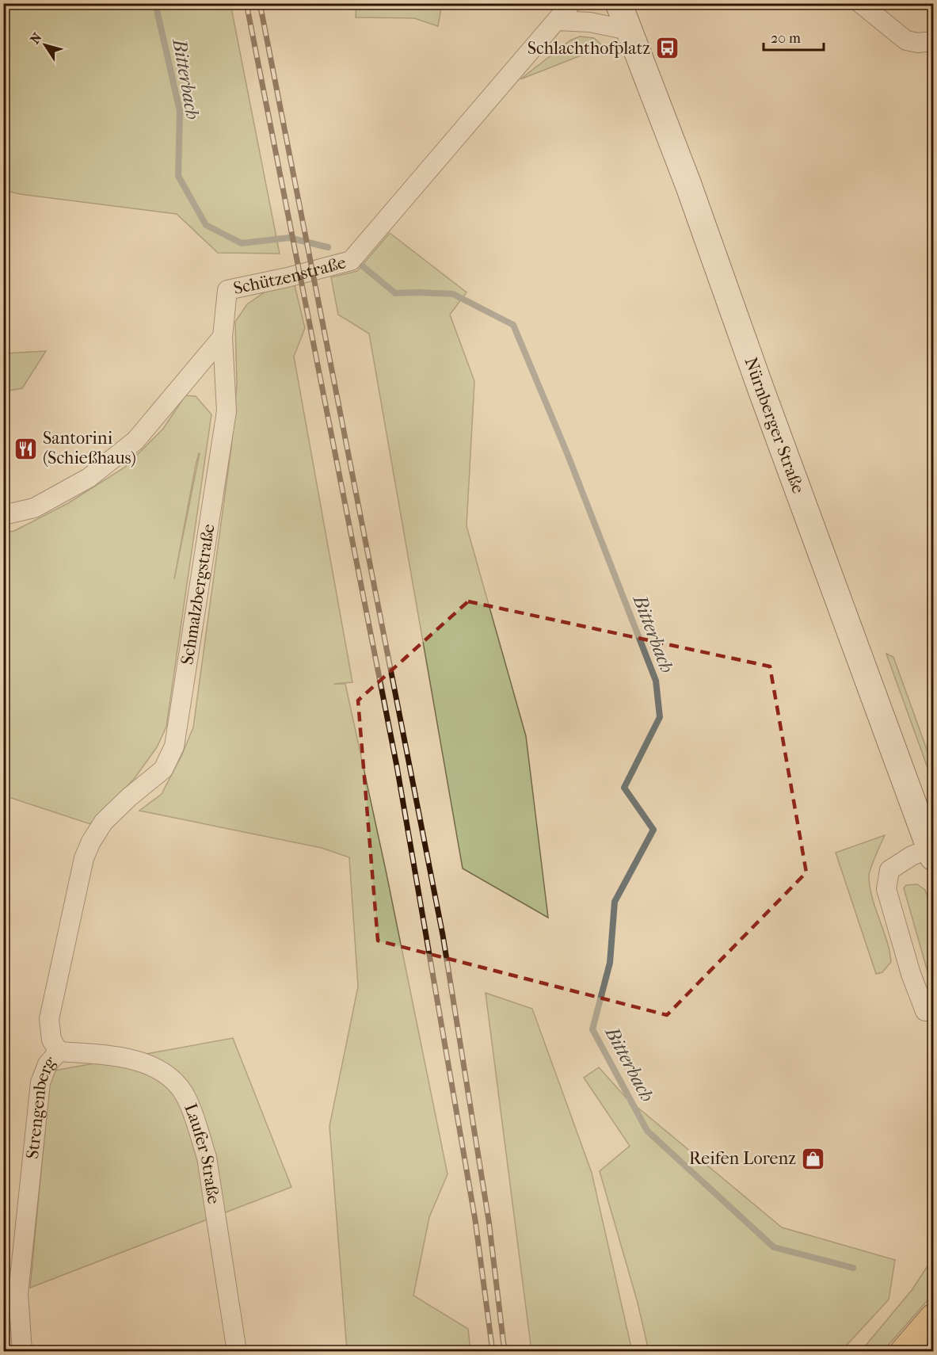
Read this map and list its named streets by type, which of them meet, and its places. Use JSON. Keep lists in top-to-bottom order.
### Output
{
  "streets": {
    "main road": ["Nürnberger Straße"],
    "street": [
      "Schützenstraße",
      "Schmalzbergstraße",
      "Strengenberg",
      "Laufer Straße"
    ]
  },
  "crossings": [
    ["Schützenstraße", "Schmalzbergstraße"],
    ["Schmalzbergstraße", "Strengenberg"],
    ["Strengenberg", "Laufer Straße"]
  ],
  "water": ["Bitterbach"],
  "places": {
    "bus stop": ["Schlachthofplatz"],
    "restaurant": ["Santorini (Schießhaus)"],
    "shop": ["Reifen Lorenz"]
  },
  "scale_bar": "20 m",
  "north": "top left"
}
